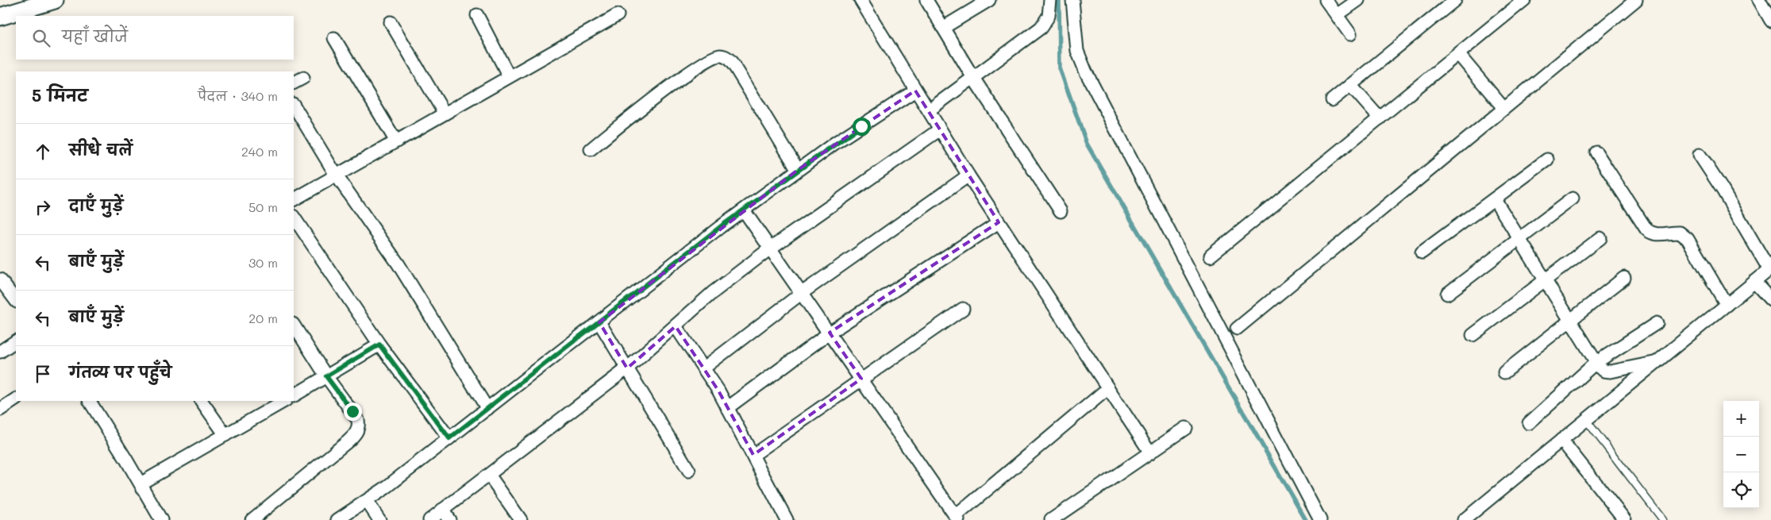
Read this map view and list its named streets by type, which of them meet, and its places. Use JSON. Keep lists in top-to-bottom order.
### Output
{
  "page": {
    "search": "यहाँ खोजें",
    "heading": ["5 मिनट", "पैदल · 340 m"],
    "list": [
      ["सीधे चलें", "240 m"],
      ["दाएँ मुड़ें", "50 m"],
      ["बाएँ मुड़ें", "30 m"],
      ["बाएँ मुड़ें", "20 m"],
      "गंतव्य पर पहुँचे"
    ],
    "map_buttons": ["+", "−"]
  }
}
